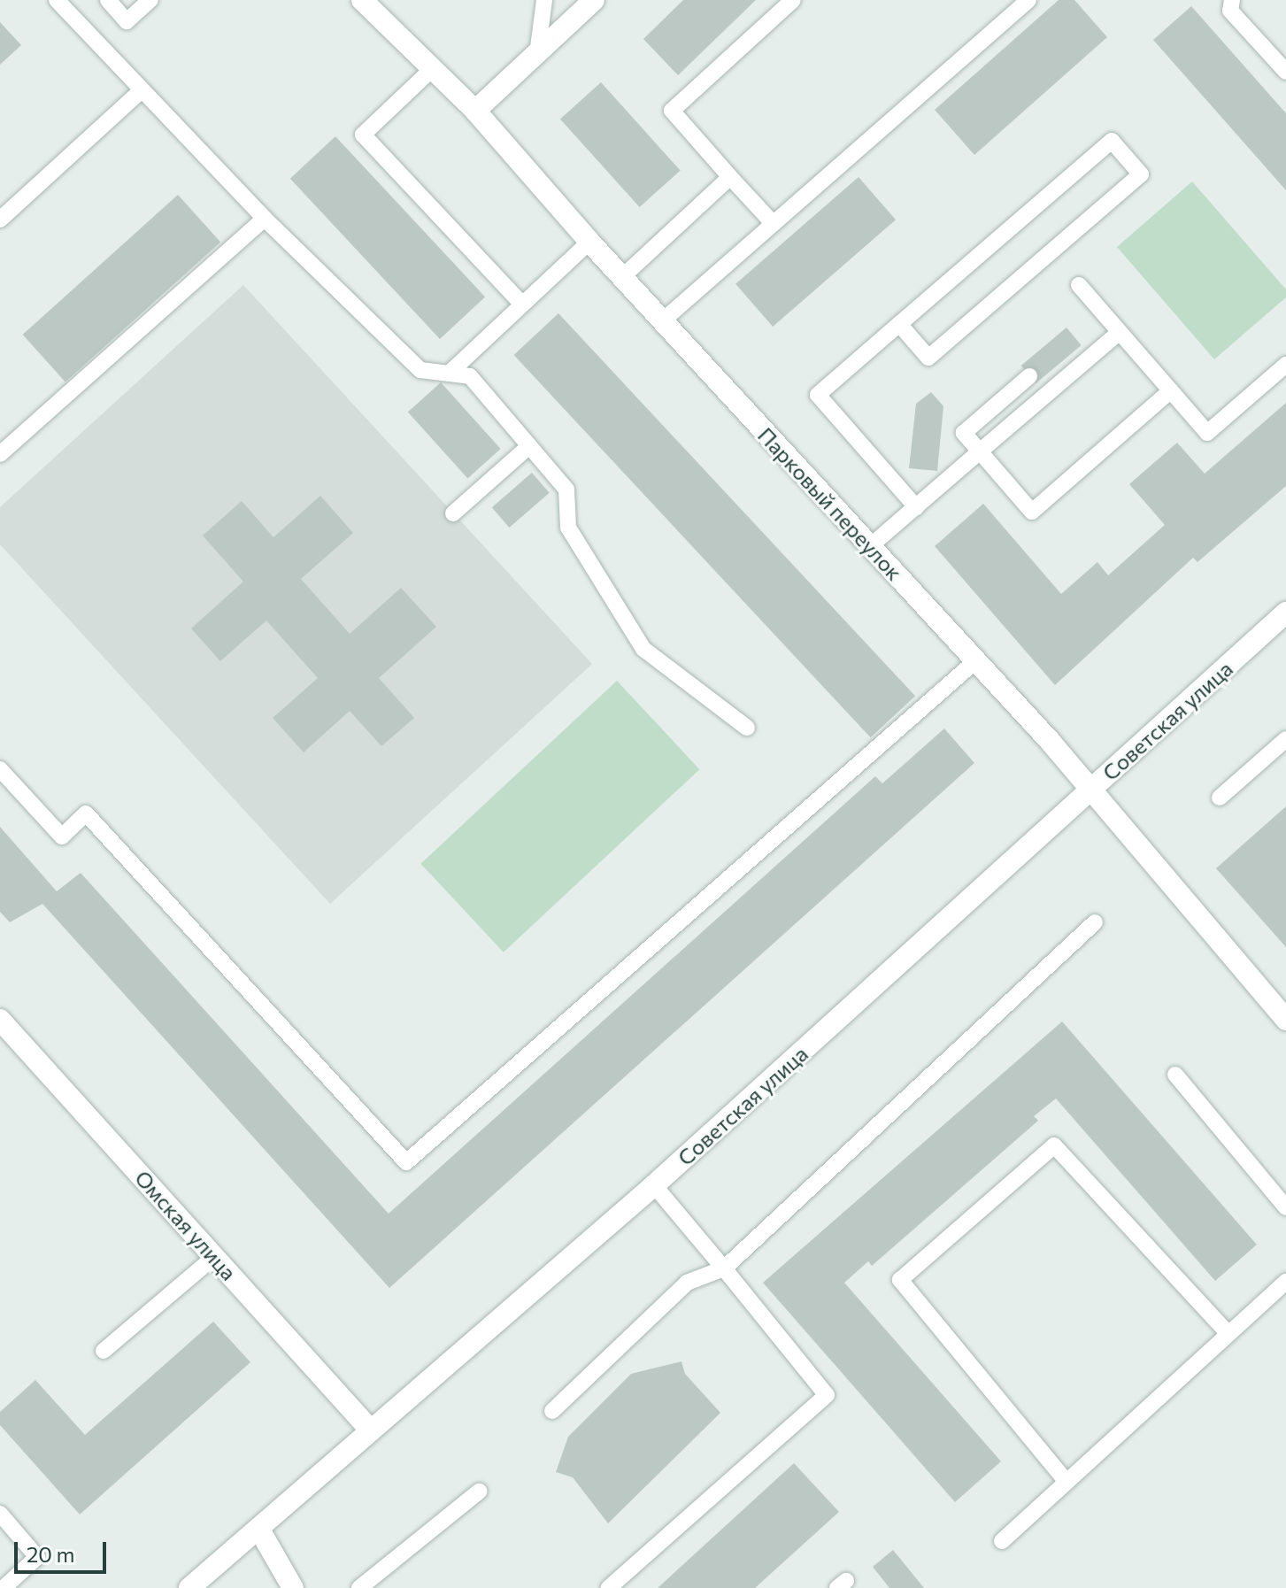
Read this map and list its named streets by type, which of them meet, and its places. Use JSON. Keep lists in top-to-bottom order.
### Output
{
  "streets": {
    "street": ["Парковый переулок", "Советская улица", "Омская улица"]
  },
  "crossings": [
    ["Парковый переулок", "Советская улица"],
    ["Советская улица", "Омская улица"]
  ],
  "scale_bar": "20 m"
}
